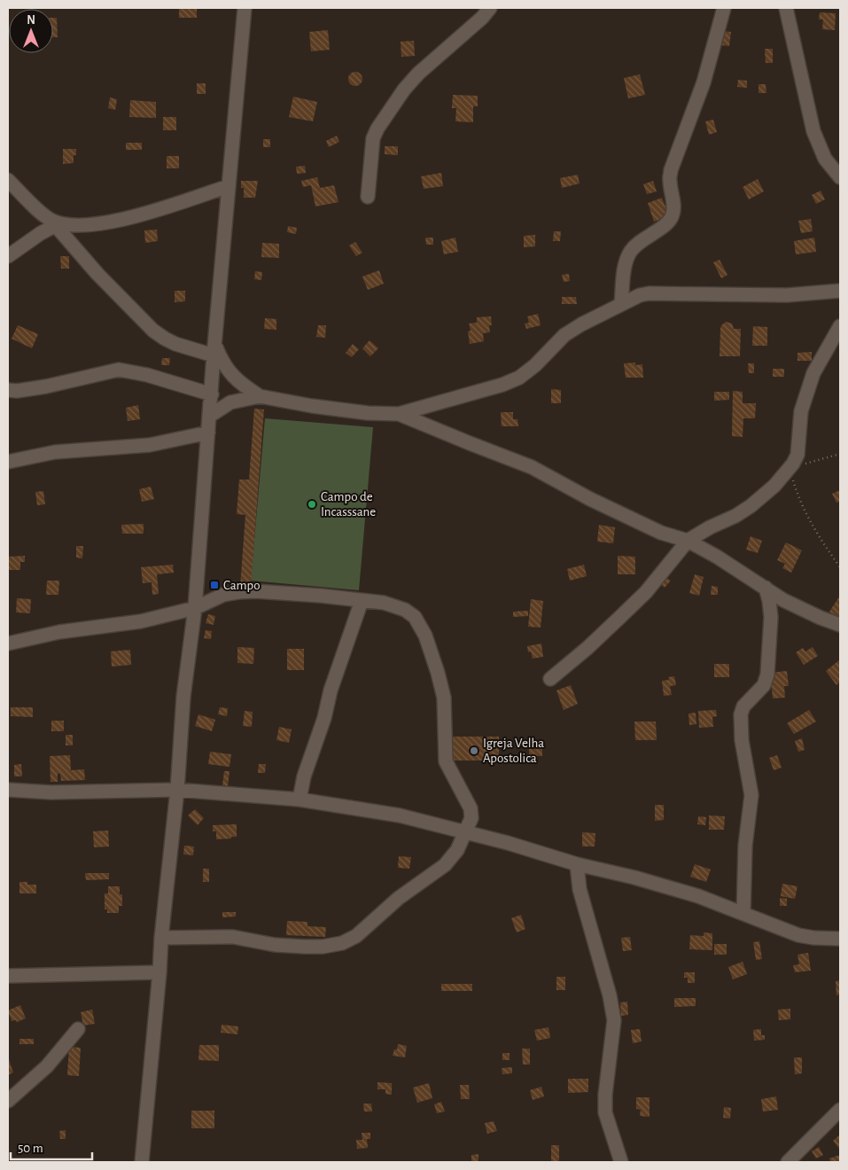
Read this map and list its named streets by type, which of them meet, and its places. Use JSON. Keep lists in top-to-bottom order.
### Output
{
  "places": {
    "other": ["Campo de Incasssane", "Igreja Velha Apostolica"],
    "transit": ["Campo"]
  },
  "scale_bar": "50 m",
  "north": "top"
}
